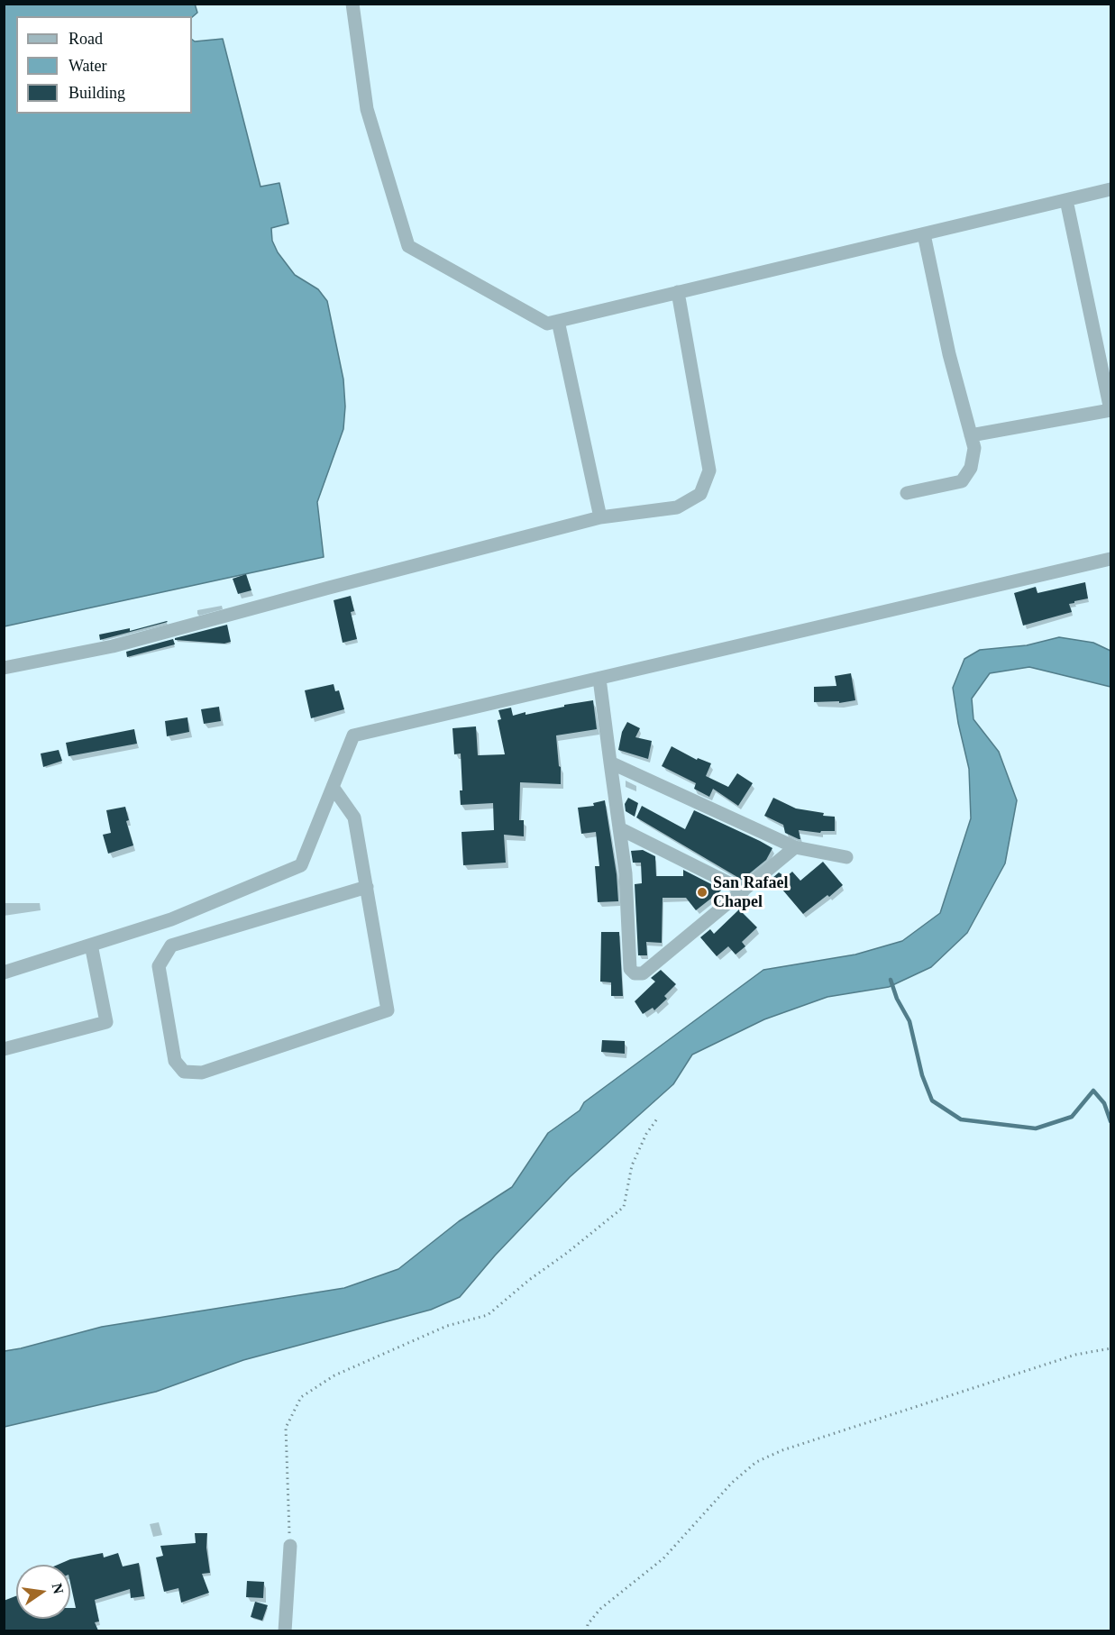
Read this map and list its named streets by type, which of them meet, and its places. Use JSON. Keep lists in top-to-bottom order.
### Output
{
  "places": ["San Rafael Chapel"],
  "legend": ["Road", "Water", "Building"],
  "north": "right"
}
